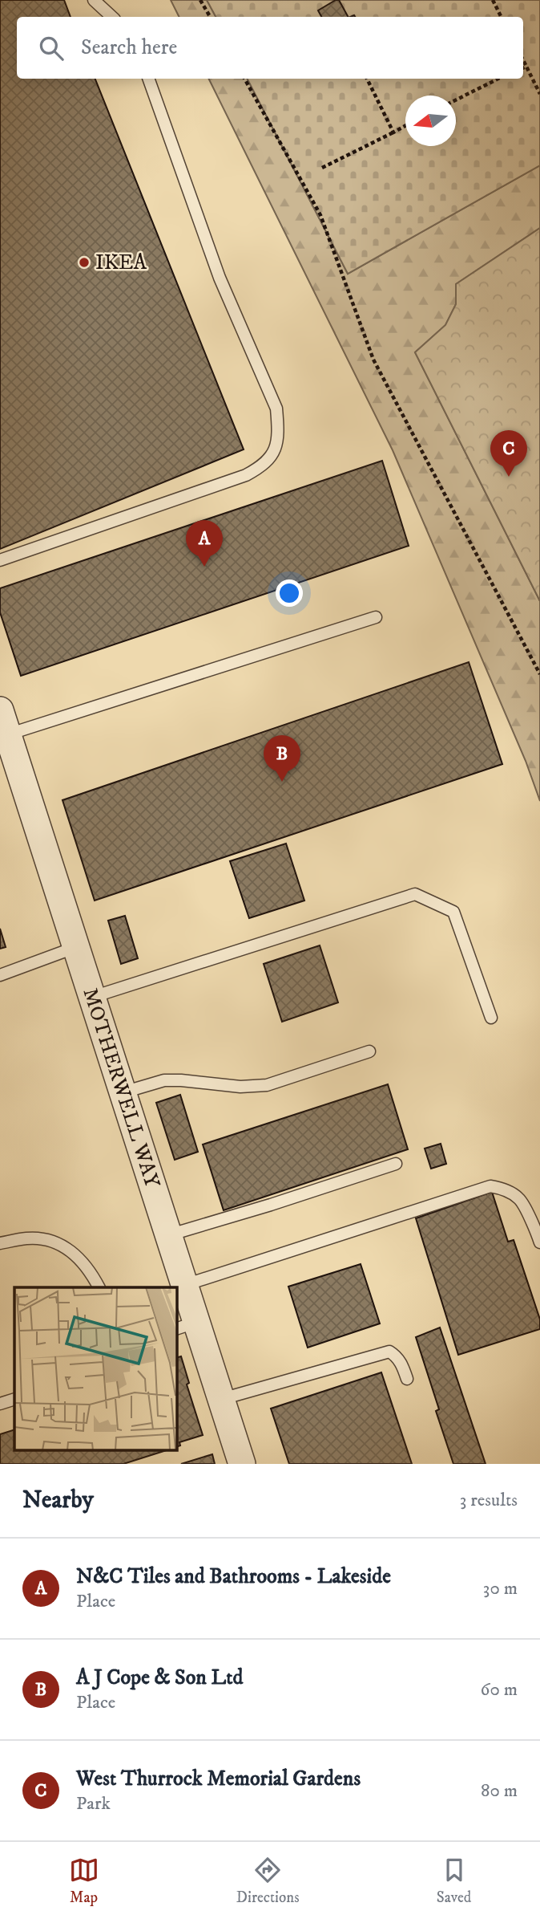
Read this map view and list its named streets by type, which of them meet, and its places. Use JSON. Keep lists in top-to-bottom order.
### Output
{
  "streets": {
    "street": ["MOTHERWELL WAY"]
  },
  "places": ["IKEA"],
  "north": "left",
  "page": {
    "search": "Search here",
    "pins": ["C", "A", "B"],
    "heading": ["Nearby", "3 results"],
    "list": [
      {
        "mark": "A",
        "name": "N&C Tiles and Bathrooms - Lakeside",
        "note": "Place",
        "value": "30 m"
      },
      {
        "mark": "B",
        "name": "A J Cope & Son Ltd",
        "note": "Place",
        "value": "60 m"
      },
      {
        "mark": "C",
        "name": "West Thurrock Memorial Gardens",
        "note": "Park",
        "value": "80 m"
      }
    ],
    "nav": ["Map", "Directions", "Saved"]
  }
}
